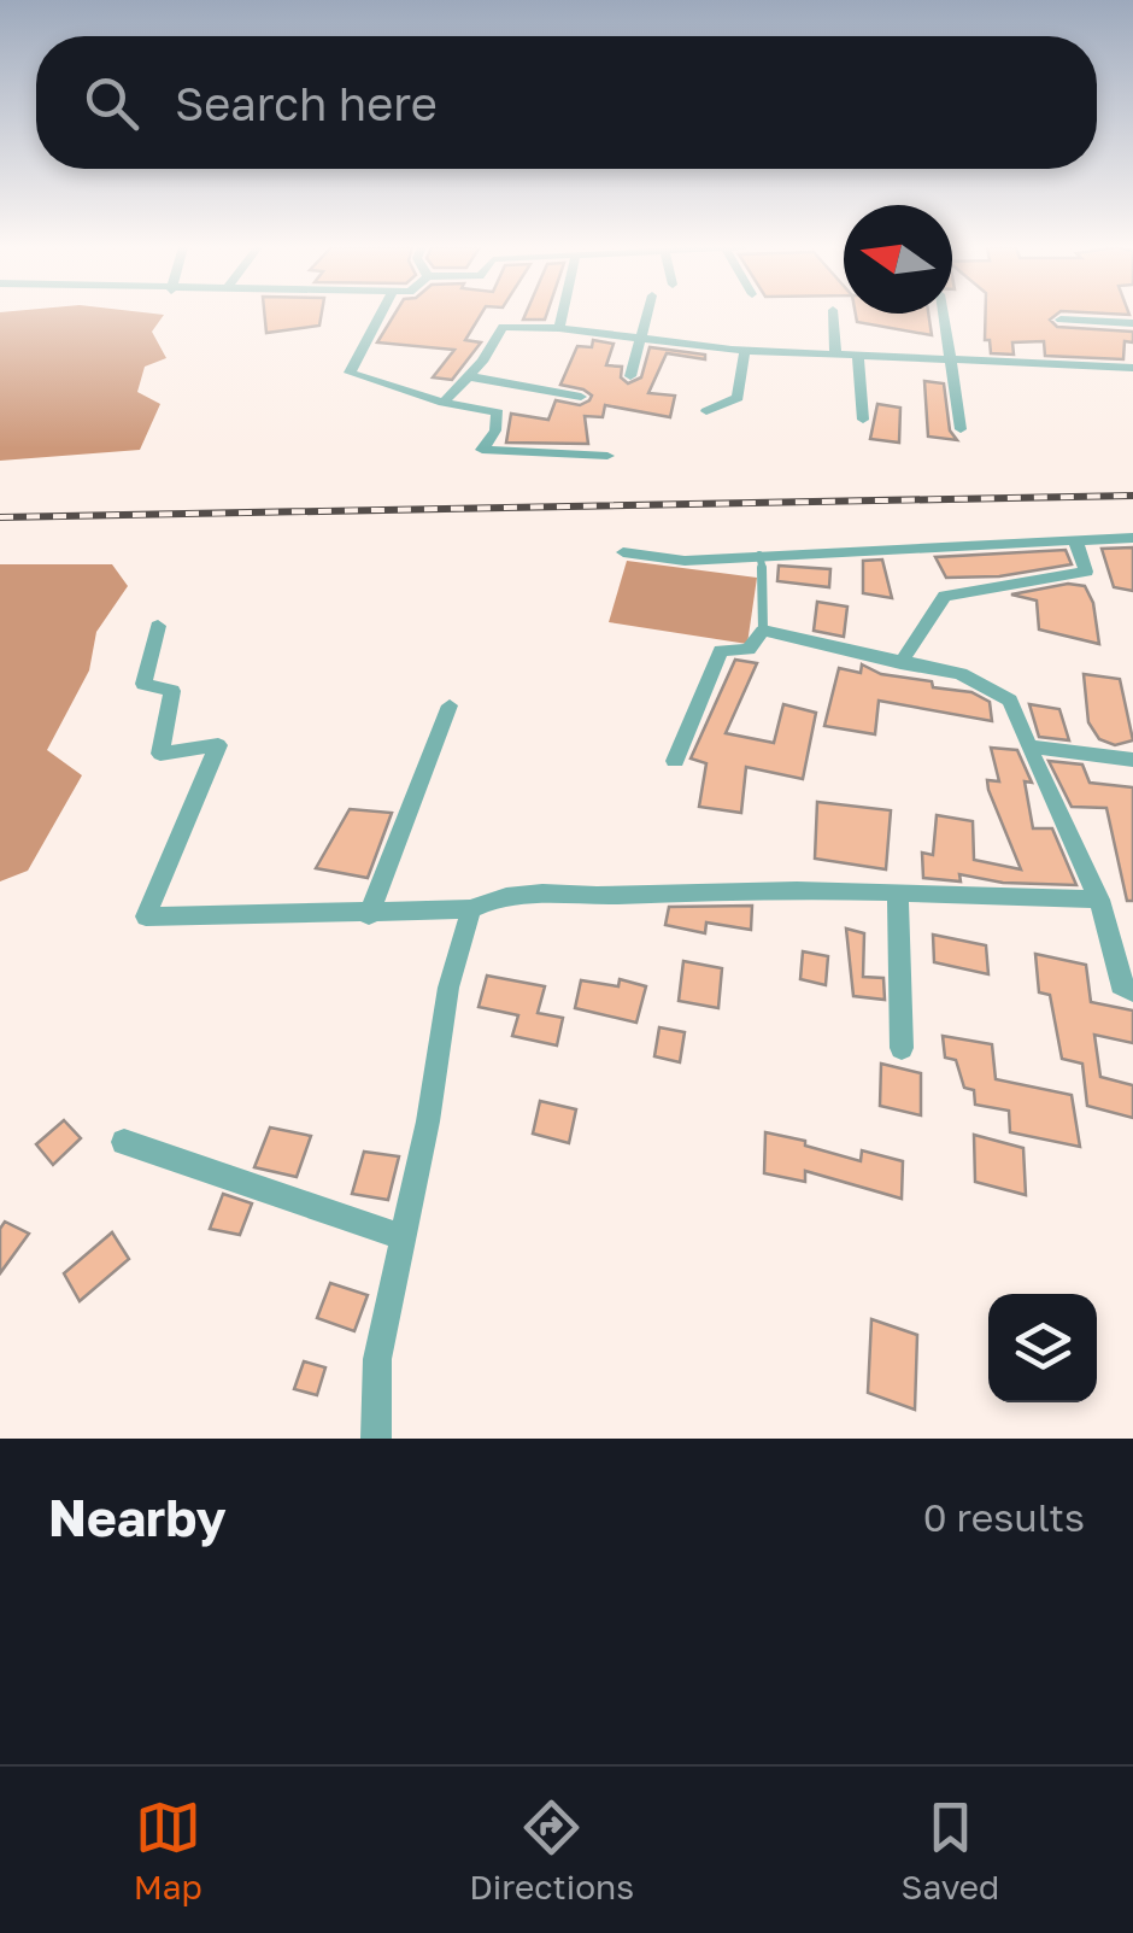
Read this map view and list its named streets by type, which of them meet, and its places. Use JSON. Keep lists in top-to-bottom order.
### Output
{
  "north": "left",
  "page": {
    "search": "Search here",
    "heading": ["Nearby", "0 results"],
    "nav": ["Map", "Directions", "Saved"]
  }
}
